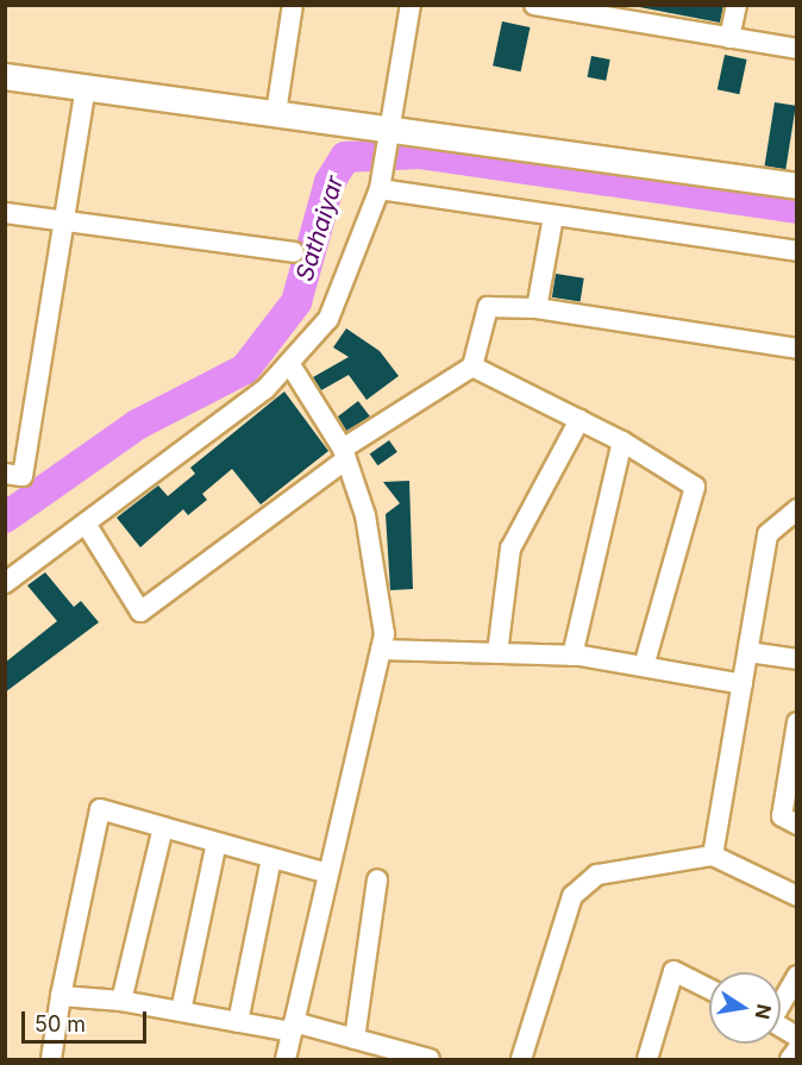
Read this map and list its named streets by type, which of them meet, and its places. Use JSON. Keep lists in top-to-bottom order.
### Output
{
  "water": ["Sathaiyar"],
  "scale_bar": "50 m",
  "north": "right"
}
